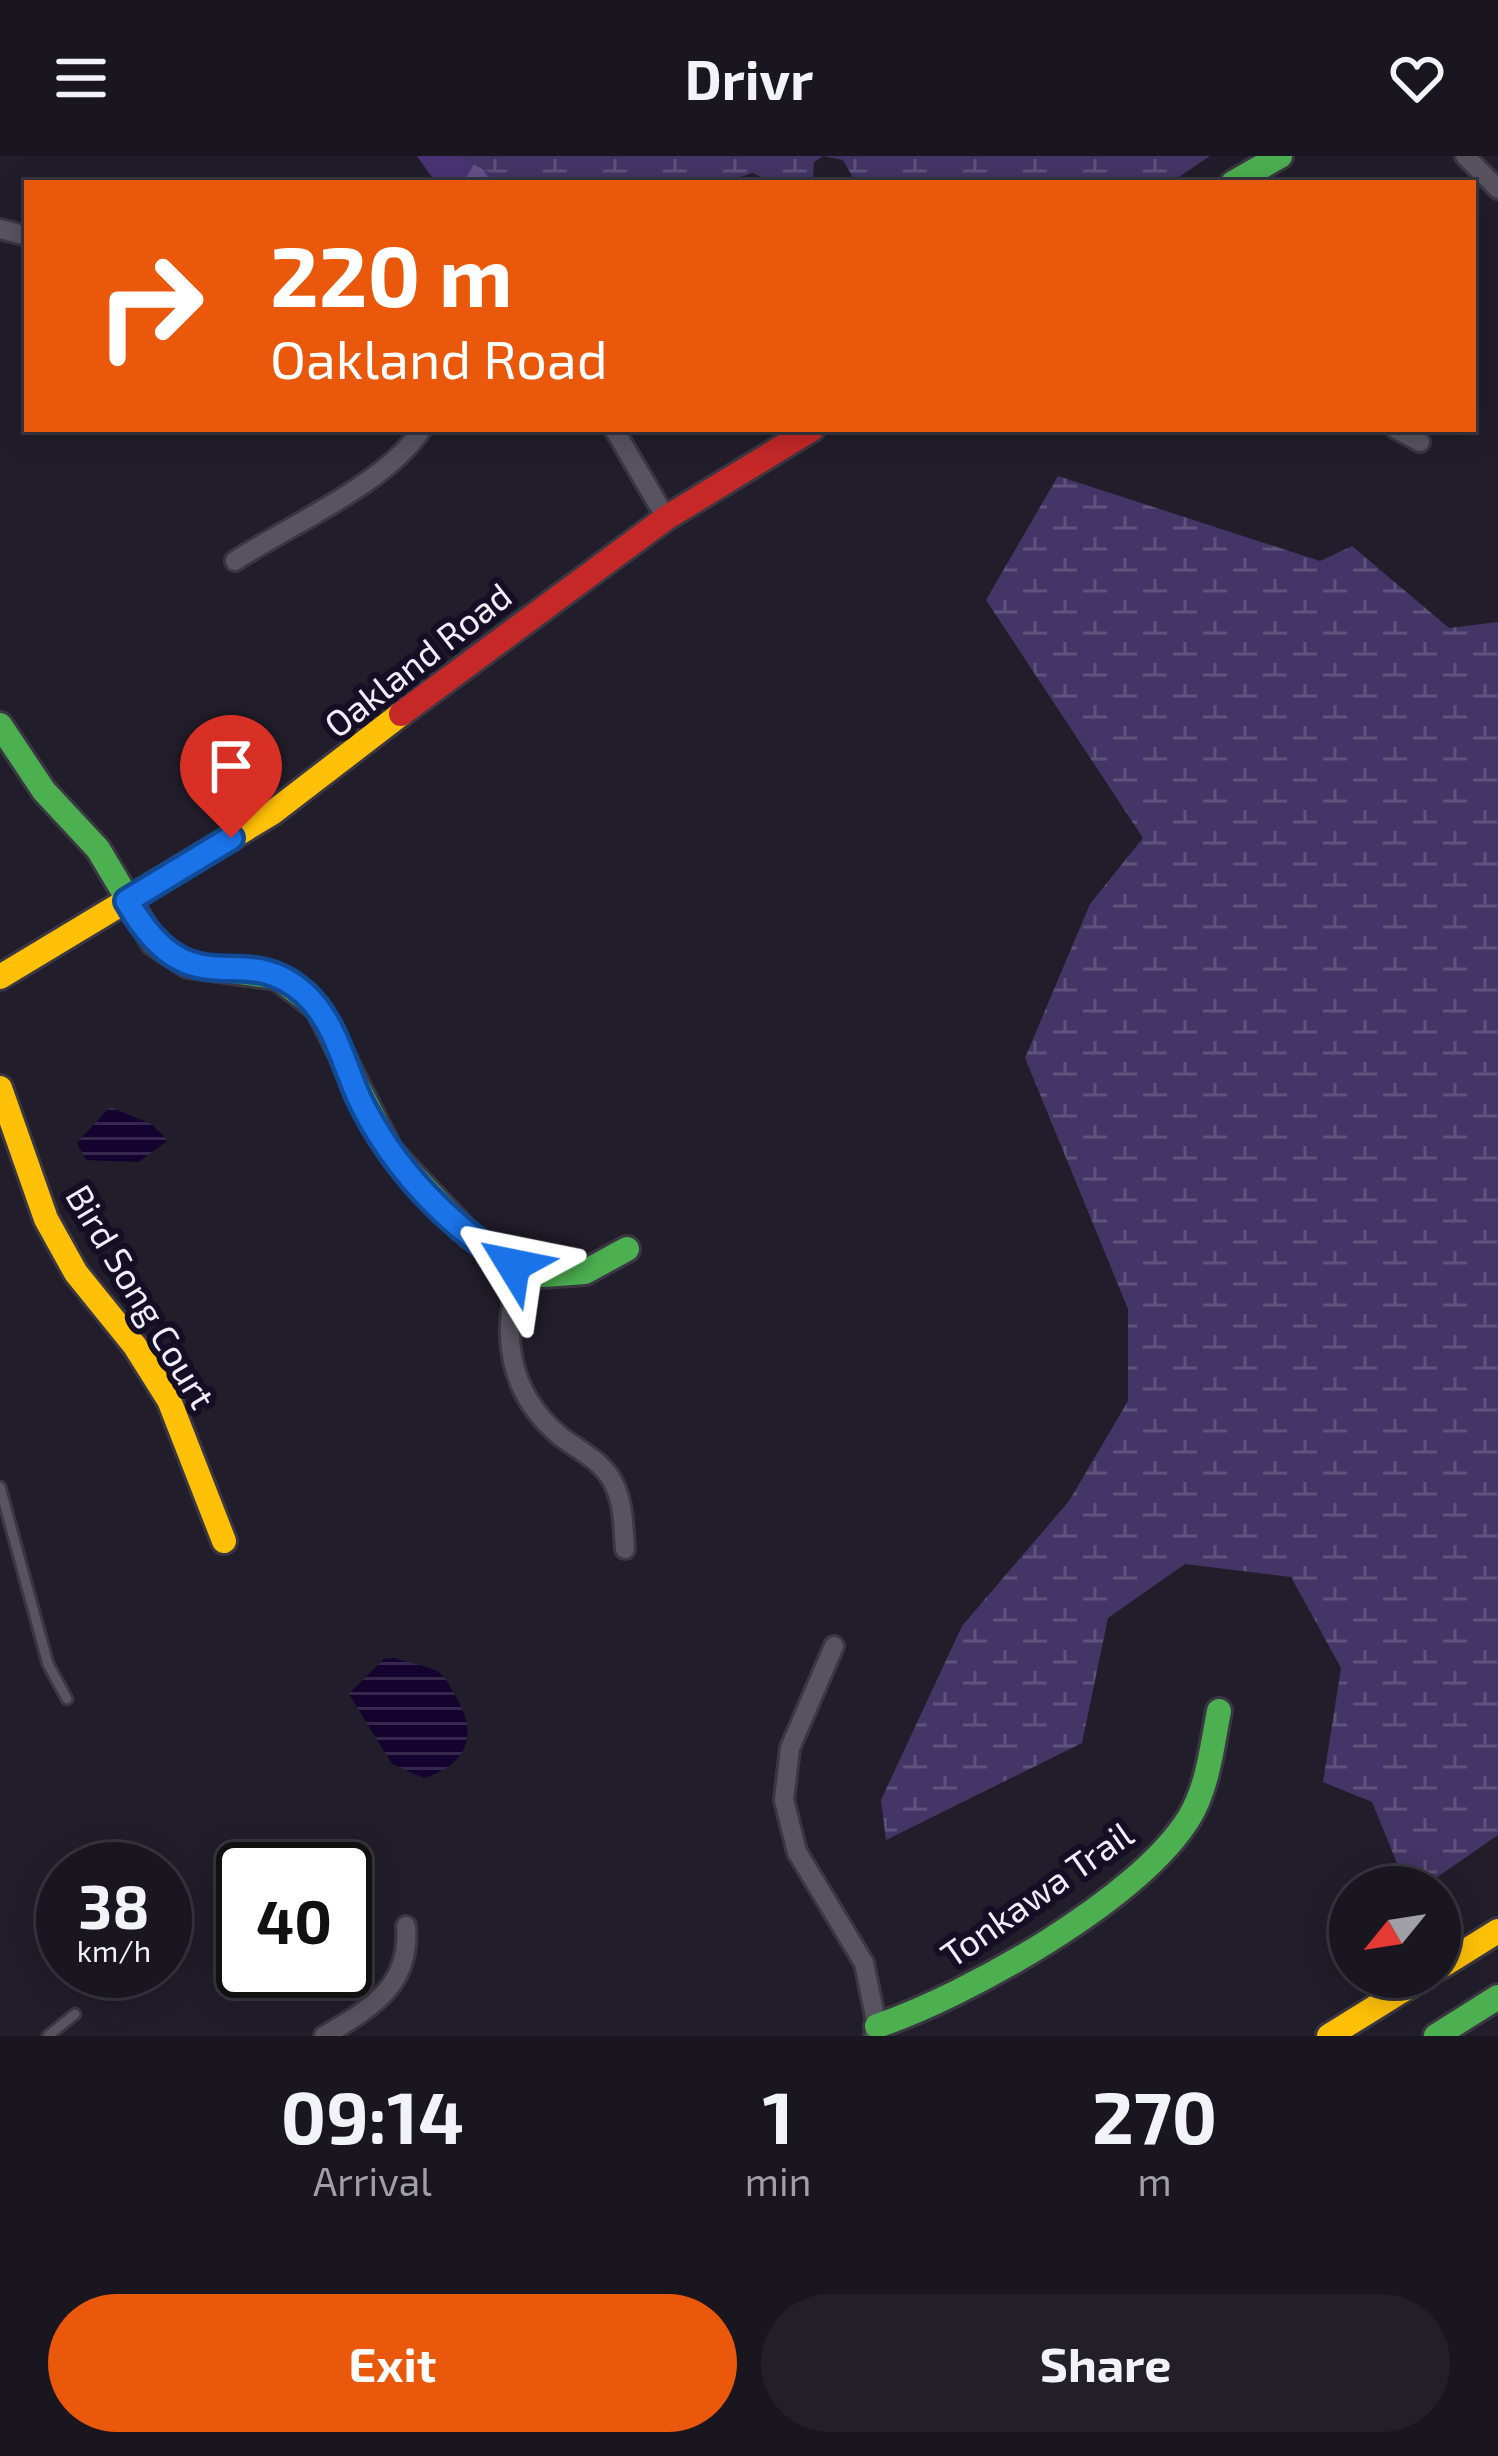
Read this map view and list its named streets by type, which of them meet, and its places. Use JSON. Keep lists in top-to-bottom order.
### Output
{
  "streets": {
    "main road": ["Oakland Road", "Bird Song Court", "Tonkawa Trail"]
  },
  "north": "bottom left",
  "page": {
    "header": "Drivr",
    "turn": ["220 m", "Oakland Road"],
    "speed": "38 km/h",
    "limit": "40",
    "eta": [
      "09:14",
      "Arrival",
      "1",
      "min",
      "270",
      "m"
    ],
    "buttons": ["Exit", "Share"]
  }
}
